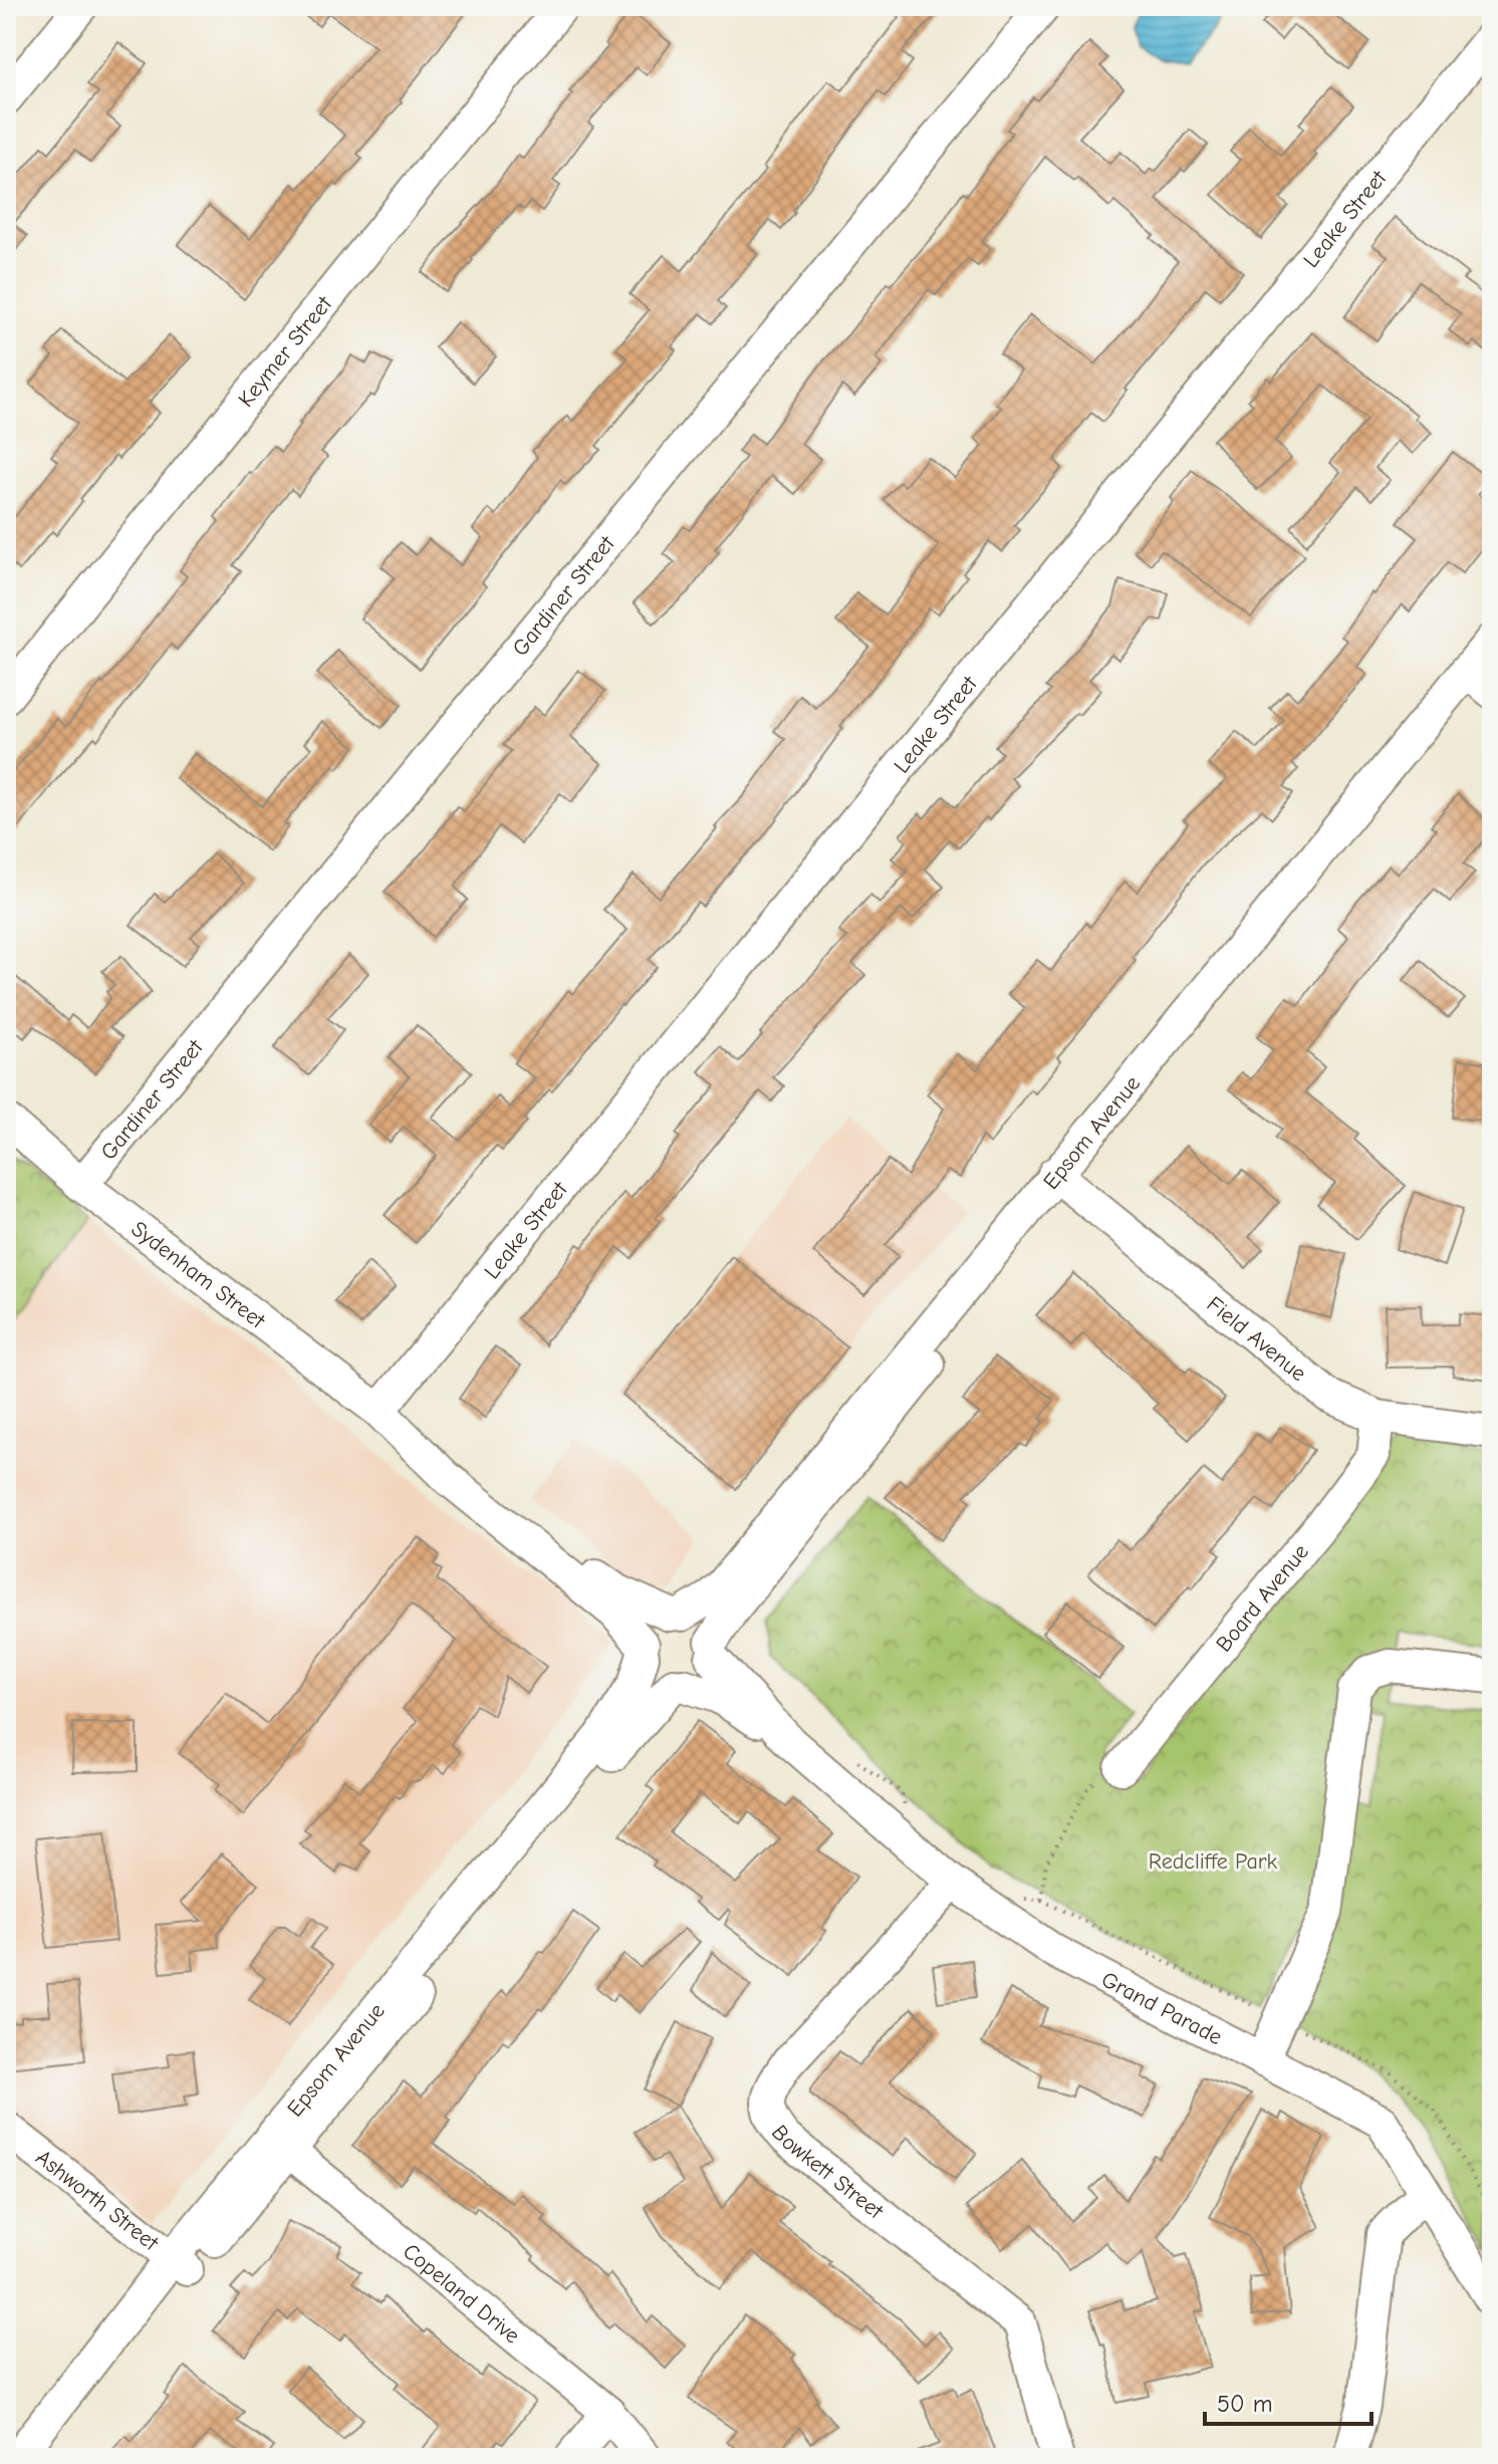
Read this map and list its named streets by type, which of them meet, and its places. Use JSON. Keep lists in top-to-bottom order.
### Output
{
  "streets": {
    "street": [
      "Leake Street",
      "Keymer Street",
      "Gardiner Street",
      "Epsom Avenue",
      "Sydenham Street",
      "Field Avenue",
      "Board Avenue",
      "Grand Parade",
      "Bowkett Street",
      "Ashworth Street",
      "Copeland Drive"
    ]
  },
  "crossings": [
    ["Leake Street", "Sydenham Street"],
    ["Gardiner Street", "Sydenham Street"],
    ["Epsom Avenue", "Sydenham Street"],
    ["Epsom Avenue", "Field Avenue"],
    ["Epsom Avenue", "Grand Parade"],
    ["Epsom Avenue", "Ashworth Street"],
    ["Epsom Avenue", "Copeland Drive"],
    ["Sydenham Street", "Grand Parade"],
    ["Field Avenue", "Board Avenue"],
    ["Grand Parade", "Bowkett Street"]
  ],
  "parks": ["Redcliffe Park"],
  "scale_bar": "50 m"
}
